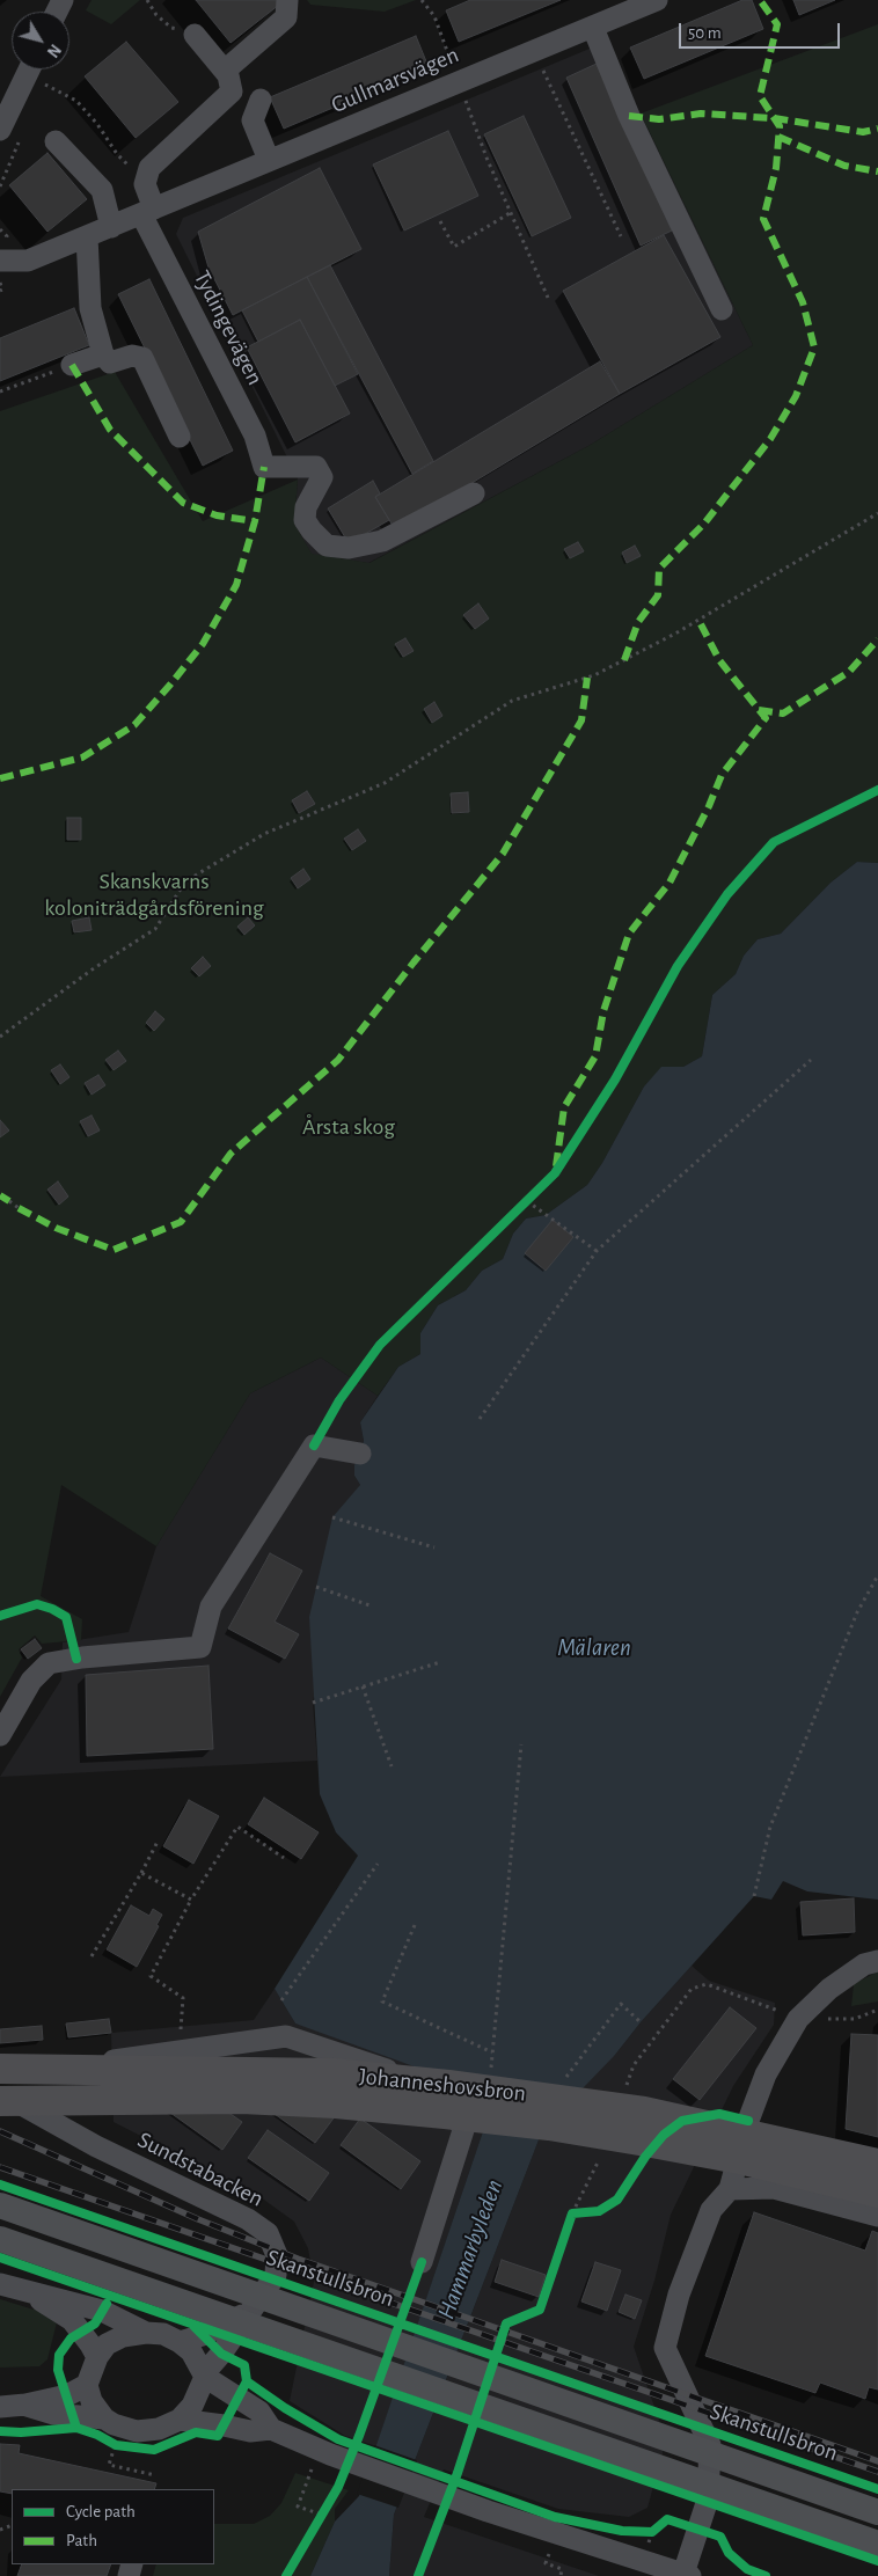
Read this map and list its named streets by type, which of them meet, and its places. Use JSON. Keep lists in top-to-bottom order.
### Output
{
  "streets": {
    "highway": ["Johanneshovsbron"],
    "main road": ["Skanstullsbron"],
    "street": ["Gullmarsvägen", "Tydingevägen", "Sundstabacken"]
  },
  "crossings": [
    ["Gullmarsvägen", "Tydingevägen"]
  ],
  "water": ["Mälaren", "Hammarbyleden"],
  "parks": ["Skanskvarns koloniträdgårdsförening", "Årsta skog"],
  "legend": ["Cycle path", "Path"],
  "scale_bar": "50 m",
  "north": "bottom right"
}
